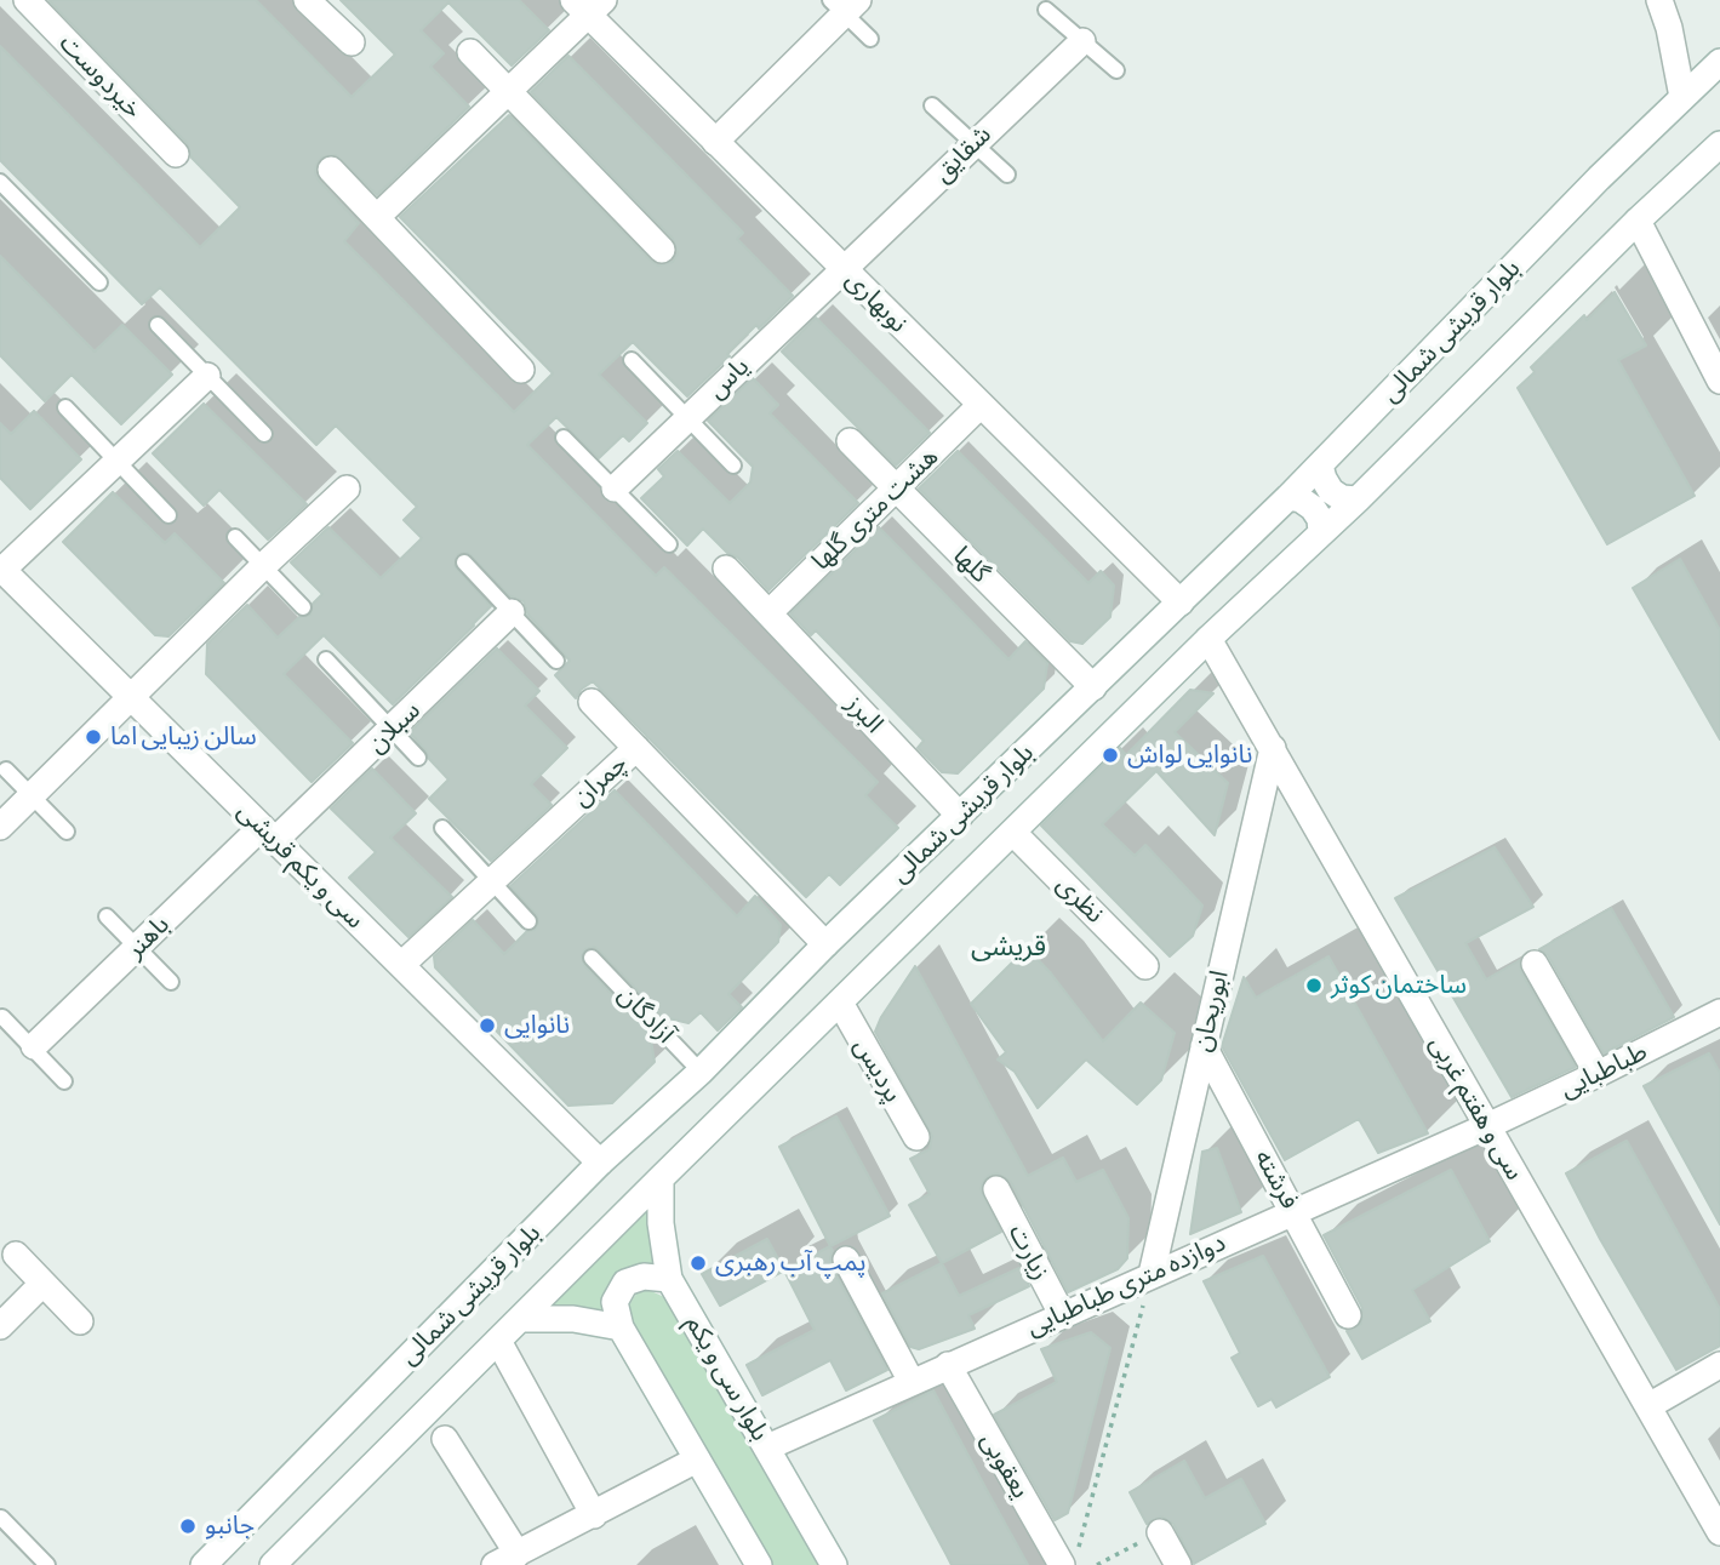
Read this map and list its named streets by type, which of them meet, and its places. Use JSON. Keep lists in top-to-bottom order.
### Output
{
  "streets": {
    "street": [
      "خیردوست",
      "شقایق",
      "نوبهاری",
      "بلوار قریشی شمالی",
      "یاس",
      "هشت متری گلها",
      "گلها",
      "البرز",
      "سبلان",
      "چمران",
      "سی و یکم قریشی",
      "نظری",
      "باهنر",
      "ابوریحان",
      "پردیس",
      "طباطبایی",
      "سی و هفتم غربی",
      "فرشته",
      "زیارت",
      "دوازده متری طباطبایی",
      "بلوار سی و یکم",
      "یعقوبی"
    ],
    "lane": ["آزادگان"]
  },
  "crossings": [
    ["شقایق", "نوبهاری"],
    ["شقایق", "یاس"],
    ["نوبهاری", "بلوار قریشی شمالی"],
    ["نوبهاری", "یاس"],
    ["نوبهاری", "هشت متری گلها"],
    ["بلوار قریشی شمالی", "گلها"],
    ["بلوار قریشی شمالی", "البرز"],
    ["بلوار قریشی شمالی", "چمران"],
    ["بلوار قریشی شمالی", "سی و یکم قریشی"],
    ["بلوار قریشی شمالی", "نظری"],
    ["بلوار قریشی شمالی", "آزادگان"],
    ["بلوار قریشی شمالی", "پردیس"],
    ["بلوار قریشی شمالی", "سی و هفتم غربی"],
    ["بلوار قریشی شمالی", "بلوار سی و یکم"],
    ["هشت متری گلها", "گلها"],
    ["هشت متری گلها", "البرز"],
    ["سبلان", "سی و یکم قریشی"],
    ["سبلان", "باهنر"],
    ["چمران", "سی و یکم قریشی"],
    ["سی و یکم قریشی", "باهنر"],
    ["ابوریحان", "سی و هفتم غربی"],
    ["ابوریحان", "فرشته"],
    ["ابوریحان", "دوازده متری طباطبایی"],
    ["طباطبایی", "سی و هفتم غربی"],
    ["طباطبایی", "دوازده متری طباطبایی"],
    ["سی و هفتم غربی", "دوازده متری طباطبایی"],
    ["فرشته", "دوازده متری طباطبایی"],
    ["زیارت", "دوازده متری طباطبایی"],
    ["دوازده متری طباطبایی", "بلوار سی و یکم"],
    ["دوازده متری طباطبایی", "یعقوبی"]
  ],
  "districts": ["قریشی"],
  "places": [
    "سالن زیبایی اما",
    "نانوایی لواش",
    "ساختمان کوثر",
    "نانوایی",
    "پمپ آب رهبری",
    "جانبو"
  ]
}
